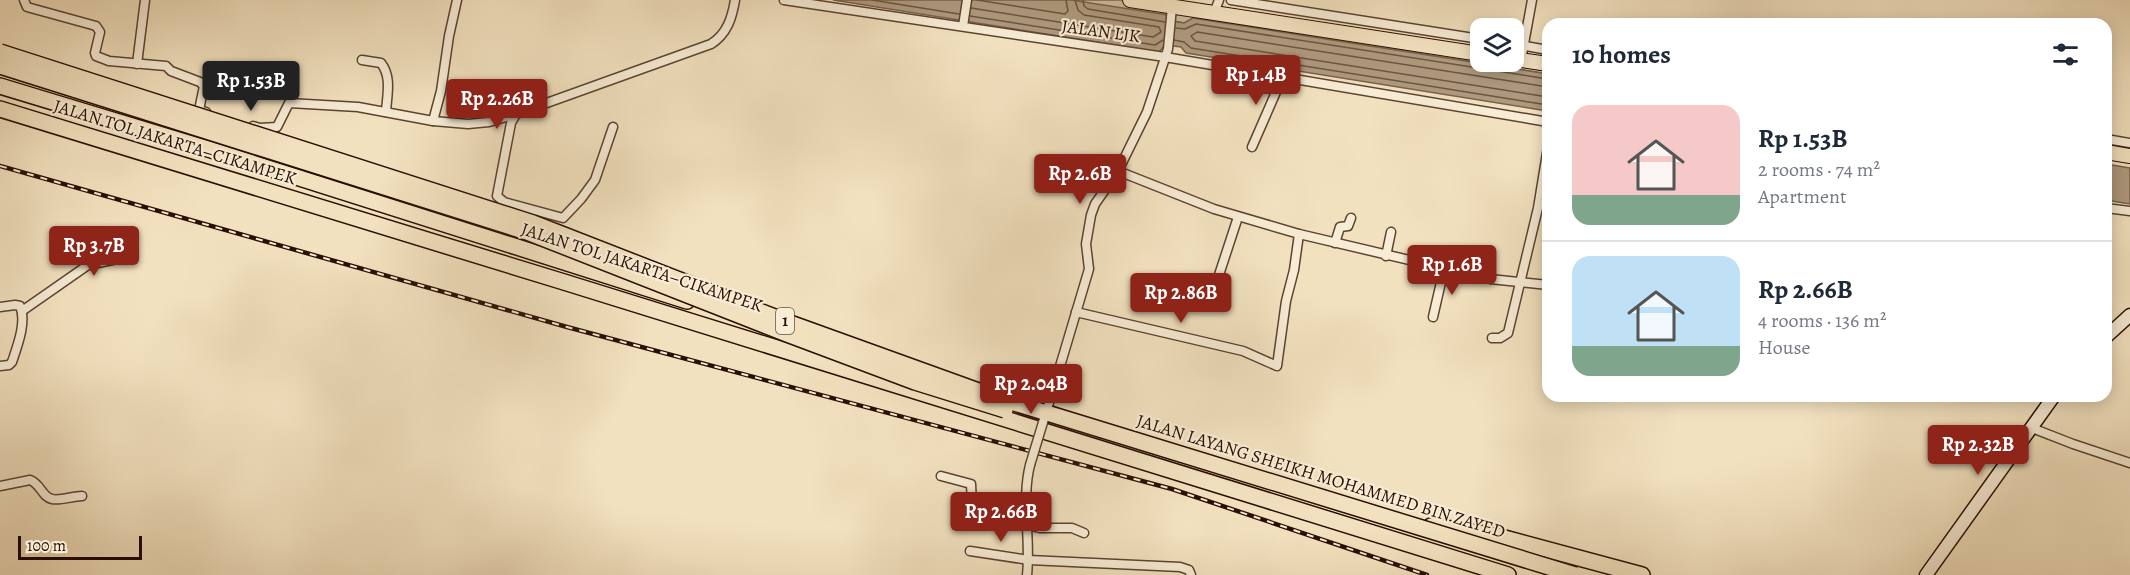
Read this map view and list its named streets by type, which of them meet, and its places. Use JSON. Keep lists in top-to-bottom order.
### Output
{
  "streets": {
    "highway": ["JALAN TOL JAKARTA–CIKAMPEK", "1", "JALAN LAYANG SHEIKH MOHAMMED BIN ZAYED"],
    "street": ["JALAN LJK"]
  },
  "scale_bar": "100 m",
  "page": {
    "heading": "10 homes",
    "price": [
      "Rp 1.4B",
      "Rp 1.53B",
      "Rp 2.26B",
      "Rp 2.6B",
      "Rp 3.7B",
      "Rp 1.6B",
      "Rp 2.86B",
      "Rp 2.04B",
      "Rp 2.32B",
      "Rp 2.66B"
    ],
    "list": [
      {
        "name": "Rp 1.53B",
        "note": "2 rooms · 74 m² · Apartment"
      },
      {
        "name": "Rp 2.66B",
        "note": "4 rooms · 136 m² · House"
      }
    ],
    "scale": "100 m"
  }
}
